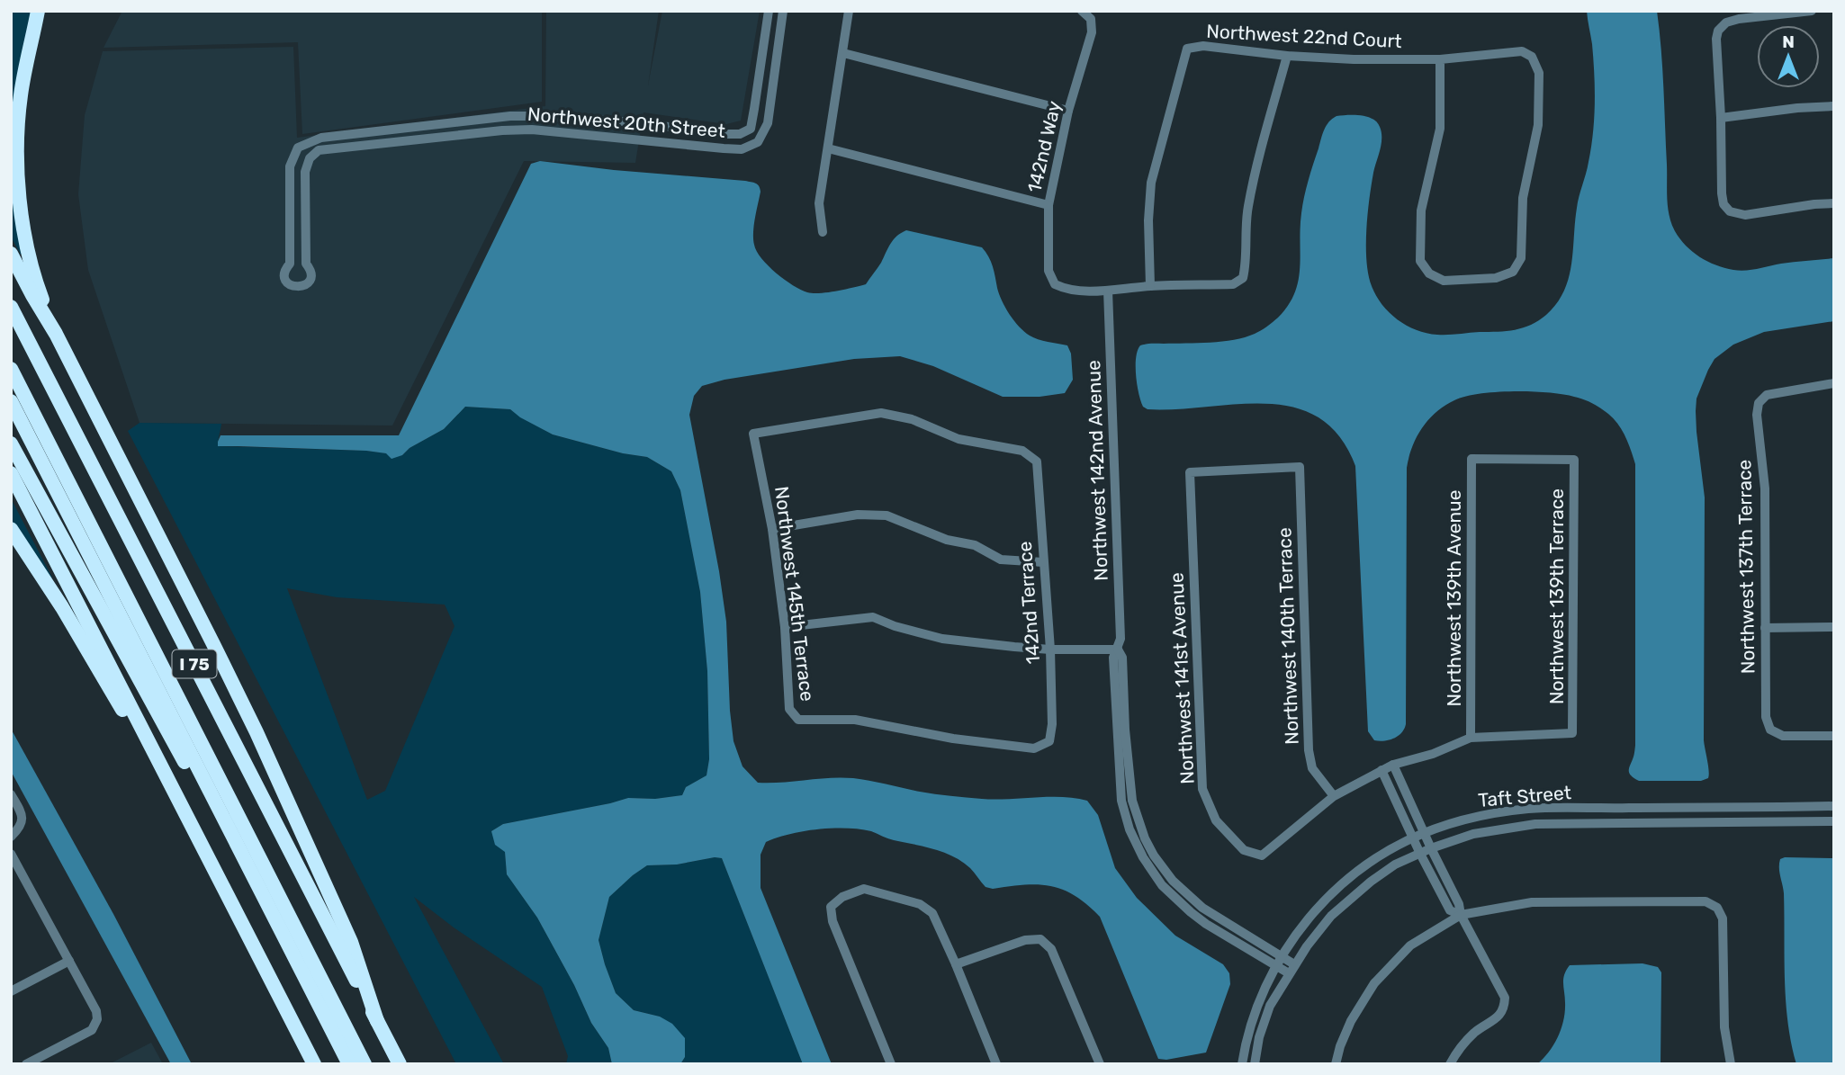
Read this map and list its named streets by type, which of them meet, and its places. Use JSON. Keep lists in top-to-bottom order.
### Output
{
  "streets": {
    "highway": ["I 75"],
    "street": [
      "Northwest 22nd Court",
      "Northwest 20th Street",
      "142nd Way",
      "Northwest 142nd Avenue",
      "Northwest 137th Terrace",
      "Northwest 145th Terrace",
      "Northwest 139th Terrace",
      "Northwest 139th Avenue",
      "142nd Terrace",
      "Northwest 140th Terrace",
      "Northwest 141st Avenue",
      "Taft Street"
    ]
  },
  "crossings": [
    ["142nd Way", "Northwest 142nd Avenue"],
    ["Northwest 142nd Avenue", "Taft Street"],
    ["Northwest 145th Terrace", "142nd Terrace"],
    ["Northwest 139th Terrace", "Northwest 139th Avenue"],
    ["Northwest 140th Terrace", "Northwest 141st Avenue"]
  ],
  "north": "top"
}
